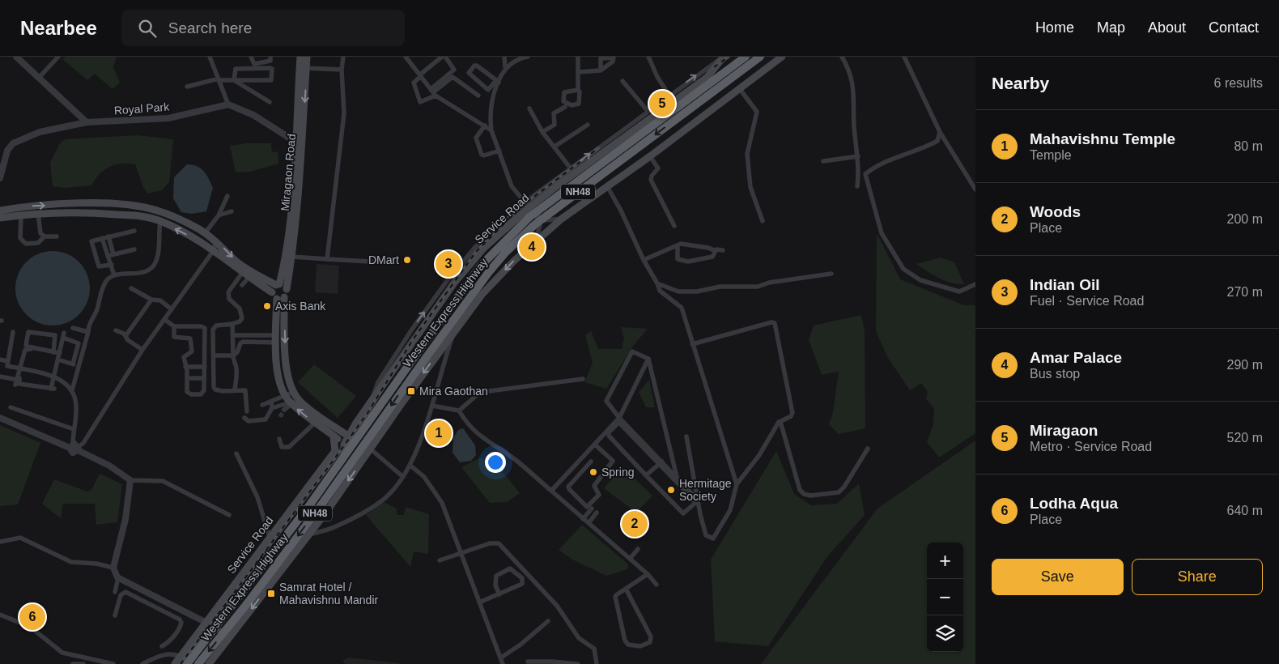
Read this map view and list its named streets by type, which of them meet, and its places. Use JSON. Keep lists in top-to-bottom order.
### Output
{
  "streets": {
    "highway": ["NH48", "Western Express Highway"],
    "main road": ["Miragaon Road", "Service Road"],
    "street": ["Royal Park"]
  },
  "crossings": [
    ["Service Road", "Western Express Highway"]
  ],
  "places": {
    "other": [
      "DMart",
      "Axis Bank",
      "Spring",
      "Hermitage Society"
    ],
    "transit": ["Mira Gaothan", "Samrat Hotel / Mahavishnu Mandir"]
  },
  "page": {
    "header": "Nearbee",
    "search": "Search here",
    "nav": [
      "Home",
      "Map",
      "About",
      "Contact"
    ],
    "heading": ["Nearby", "6 results"],
    "pins": [
      "5",
      "4",
      "3",
      "1",
      "2",
      "6"
    ],
    "list": [
      {
        "mark": "1",
        "name": "Mahavishnu Temple",
        "note": "Temple",
        "value": "80 m"
      },
      {
        "mark": "2",
        "name": "Woods",
        "note": "Place",
        "value": "200 m"
      },
      {
        "mark": "3",
        "name": "Indian Oil",
        "note": "Fuel · Service Road",
        "value": "270 m"
      },
      {
        "mark": "4",
        "name": "Amar Palace",
        "note": "Bus stop",
        "value": "290 m"
      },
      {
        "mark": "5",
        "name": "Miragaon",
        "note": "Metro · Service Road",
        "value": "520 m"
      },
      {
        "mark": "6",
        "name": "Lodha Aqua",
        "note": "Place",
        "value": "640 m"
      }
    ],
    "map_buttons": ["+", "−"],
    "buttons": ["Save", "Share"]
  }
}
